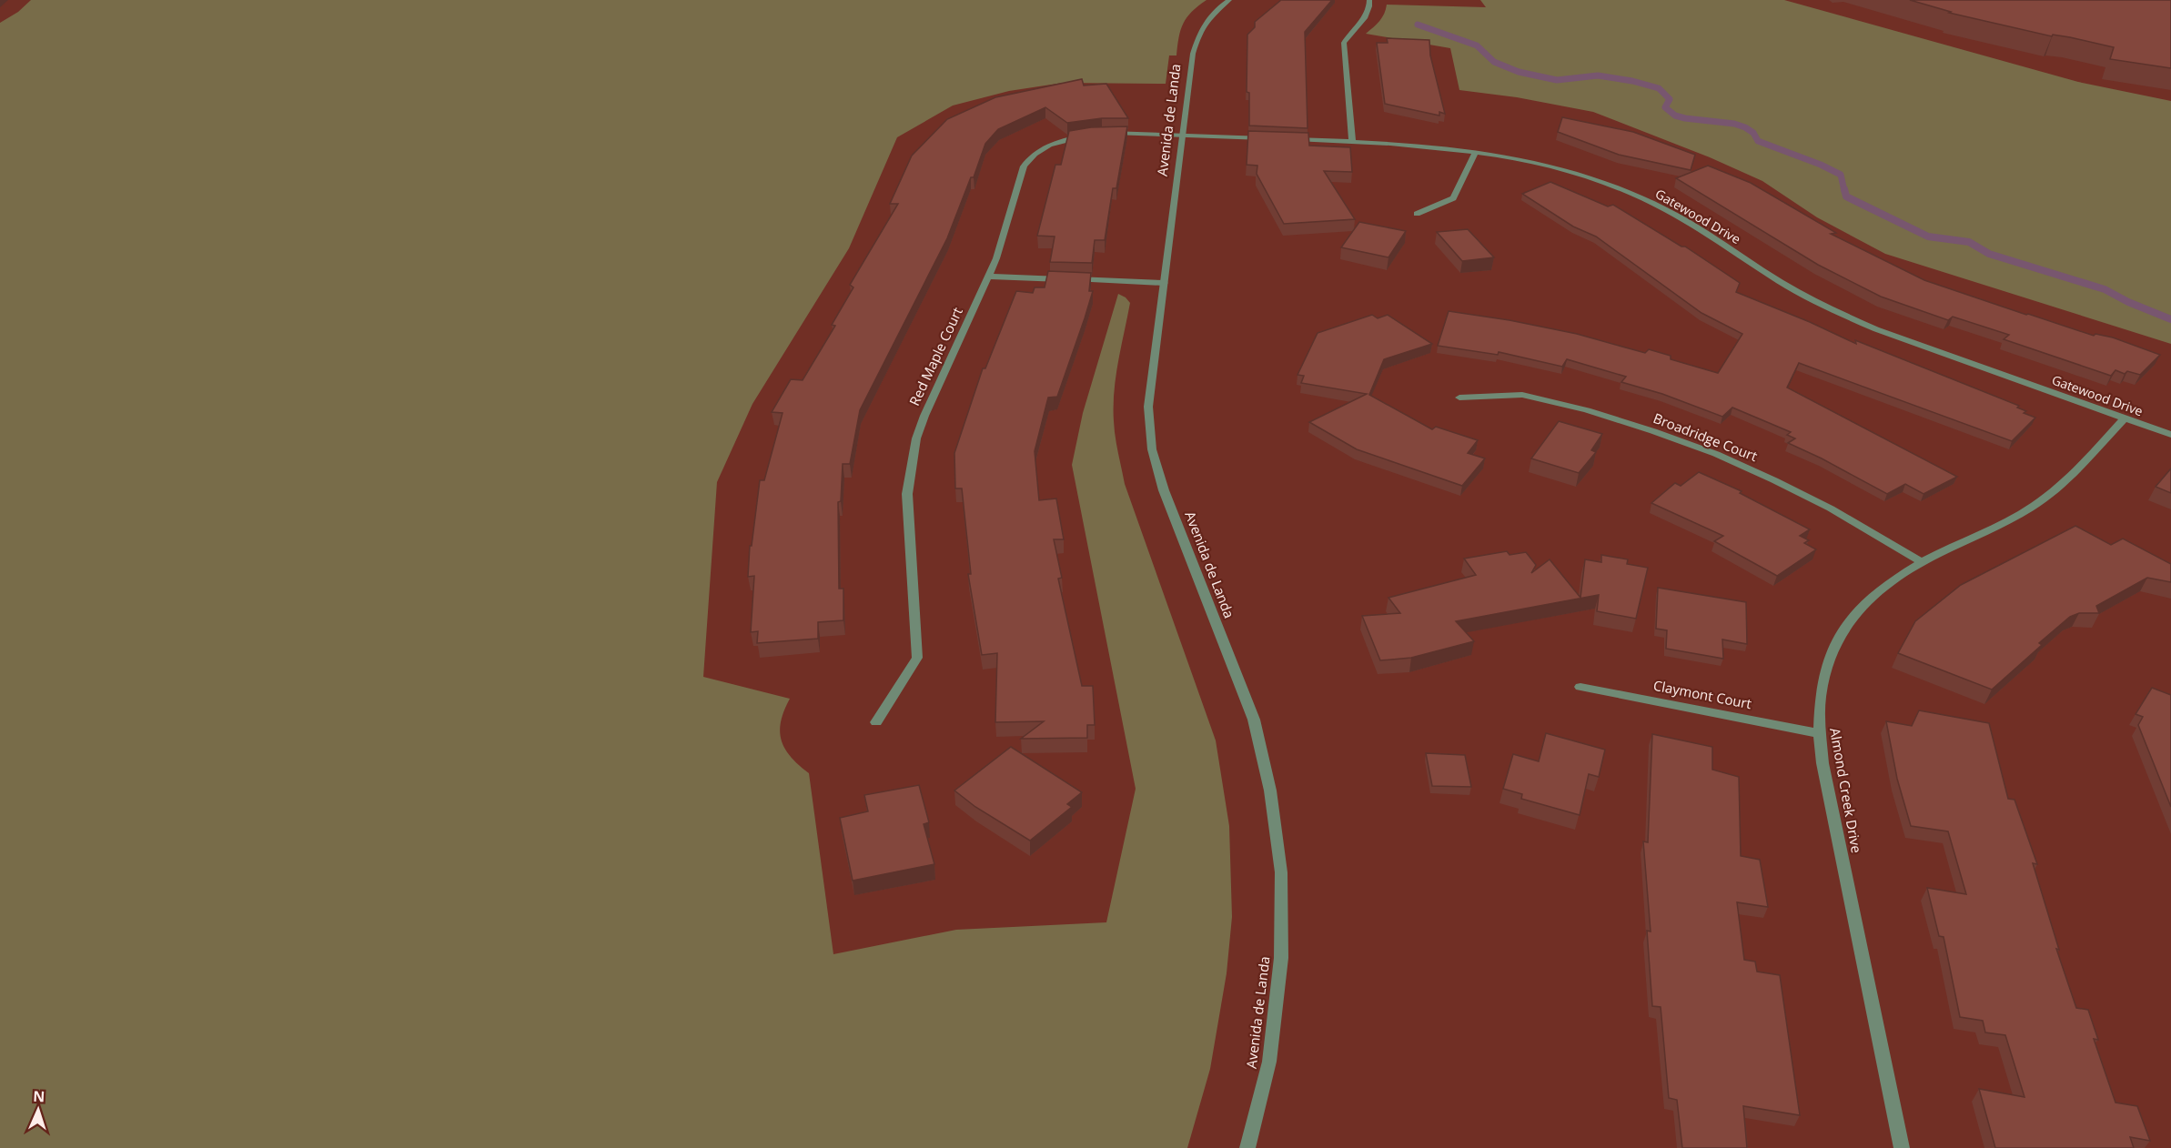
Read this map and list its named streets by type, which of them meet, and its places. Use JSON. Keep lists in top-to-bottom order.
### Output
{
  "streets": {
    "street": [
      "Avenida de Landa",
      "Gatewood Drive",
      "Red Maple Court",
      "Broadridge Court",
      "Claymont Court",
      "Almond Creek Drive"
    ]
  },
  "crossings": [
    ["Avenida de Landa", "Red Maple Court"],
    ["Gatewood Drive", "Almond Creek Drive"],
    ["Broadridge Court", "Almond Creek Drive"],
    ["Claymont Court", "Almond Creek Drive"]
  ],
  "north": "top"
}
